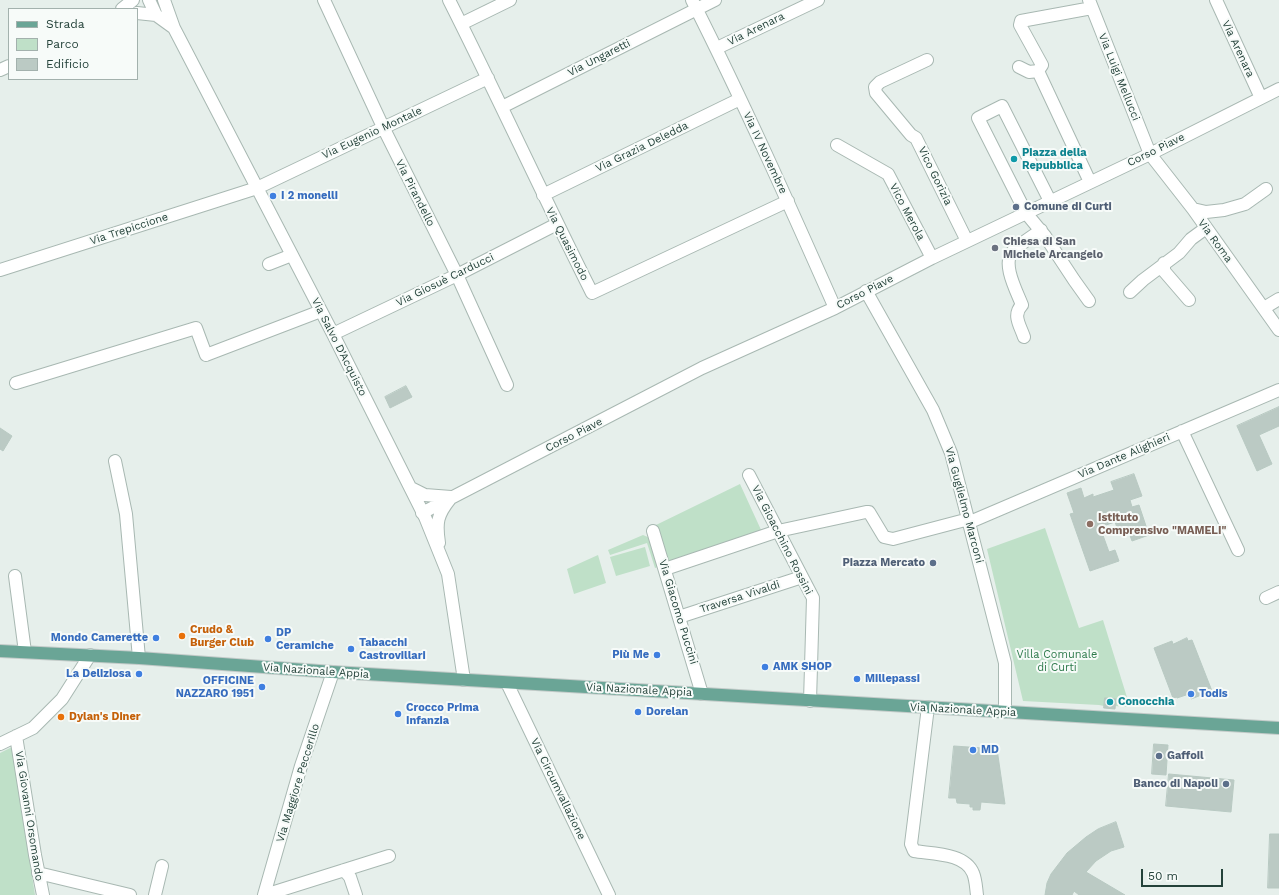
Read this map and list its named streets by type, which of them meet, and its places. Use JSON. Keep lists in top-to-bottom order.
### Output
{
  "streets": {
    "main road": ["Via Nazionale Appia"],
    "street": [
      "Via Arenara",
      "Via Ungaretti",
      "Via Luigi Mellucci",
      "Via Eugenio Montale",
      "Via Grazia Deledda",
      "Corso Piave",
      "Via IV Novembre",
      "Vico Gorizia",
      "Via Pirandello",
      "Vico Merola",
      "Via Trepiccione",
      "Via Roma",
      "Via Quasimodo",
      "Via Giosuè Carducci",
      "Via Salvo D'Acquisto",
      "Via Dante Alighieri",
      "Via Guglielmo Marconi",
      "Via Gioacchino Rossini",
      "Traversa Vivaldi",
      "Via Giacomo Puccini",
      "Via Maggiore Peccerillo",
      "Via Circumvallazione",
      "Via Giovanni Orsomando"
    ]
  },
  "crossings": [
    ["Via Arenara", "Corso Piave"],
    ["Via Arenara", "Via IV Novembre"],
    ["Via Ungaretti", "Via IV Novembre"],
    ["Via Ungaretti", "Via Quasimodo"],
    ["Via Luigi Mellucci", "Corso Piave"],
    ["Via Luigi Mellucci", "Via Roma"],
    ["Via Eugenio Montale", "Via Pirandello"],
    ["Via Eugenio Montale", "Via Trepiccione"],
    ["Via Eugenio Montale", "Via Quasimodo"],
    ["Via Eugenio Montale", "Via Salvo D'Acquisto"],
    ["Via Grazia Deledda", "Via IV Novembre"],
    ["Via Grazia Deledda", "Via Quasimodo"],
    ["Corso Piave", "Via IV Novembre"],
    ["Corso Piave", "Vico Gorizia"],
    ["Corso Piave", "Vico Merola"],
    ["Corso Piave", "Via Roma"],
    ["Corso Piave", "Via Salvo D'Acquisto"],
    ["Corso Piave", "Via Guglielmo Marconi"],
    ["Via IV Novembre", "Via Quasimodo"],
    ["Via Pirandello", "Via Giosuè Carducci"],
    ["Via Trepiccione", "Via Salvo D'Acquisto"],
    ["Via Quasimodo", "Via Giosuè Carducci"],
    ["Via Giosuè Carducci", "Via Salvo D'Acquisto"],
    ["Via Salvo D'Acquisto", "Via Nazionale Appia"],
    ["Via Dante Alighieri", "Via Guglielmo Marconi"],
    ["Via Dante Alighieri", "Via Gioacchino Rossini"],
    ["Via Guglielmo Marconi", "Via Nazionale Appia"],
    ["Via Gioacchino Rossini", "Traversa Vivaldi"],
    ["Via Gioacchino Rossini", "Via Nazionale Appia"],
    ["Traversa Vivaldi", "Via Giacomo Puccini"],
    ["Via Giacomo Puccini", "Via Nazionale Appia"],
    ["Via Nazionale Appia", "Via Maggiore Peccerillo"],
    ["Via Nazionale Appia", "Via Circumvallazione"]
  ],
  "parks": ["Villa Comunale di Curti"],
  "places": [
    "Piazza della Repubblica",
    "I 2 monelli",
    "Comune di Curti",
    "Chiesa di San Michele Arcangelo",
    "Istituto Comprensivo \"MAMELI\"",
    "Piazza Mercato",
    "Crudo & Burger Club",
    "Mondo Camerette",
    "DP Ceramiche",
    "Tabacchi Castrovillari",
    "Più Me",
    "AMK SHOP",
    "La Deliziosa",
    "Millepassi",
    "OFFICINE NAZZARO 1951",
    "Todis",
    "Conocchia",
    "Dorelan",
    "Crocco Prima Infanzia",
    "Dylan's Diner",
    "MD",
    "Gaffoil",
    "Banco di Napoli"
  ],
  "legend": ["Strada", "Parco", "Edificio"],
  "scale_bar": "50 m"
}
